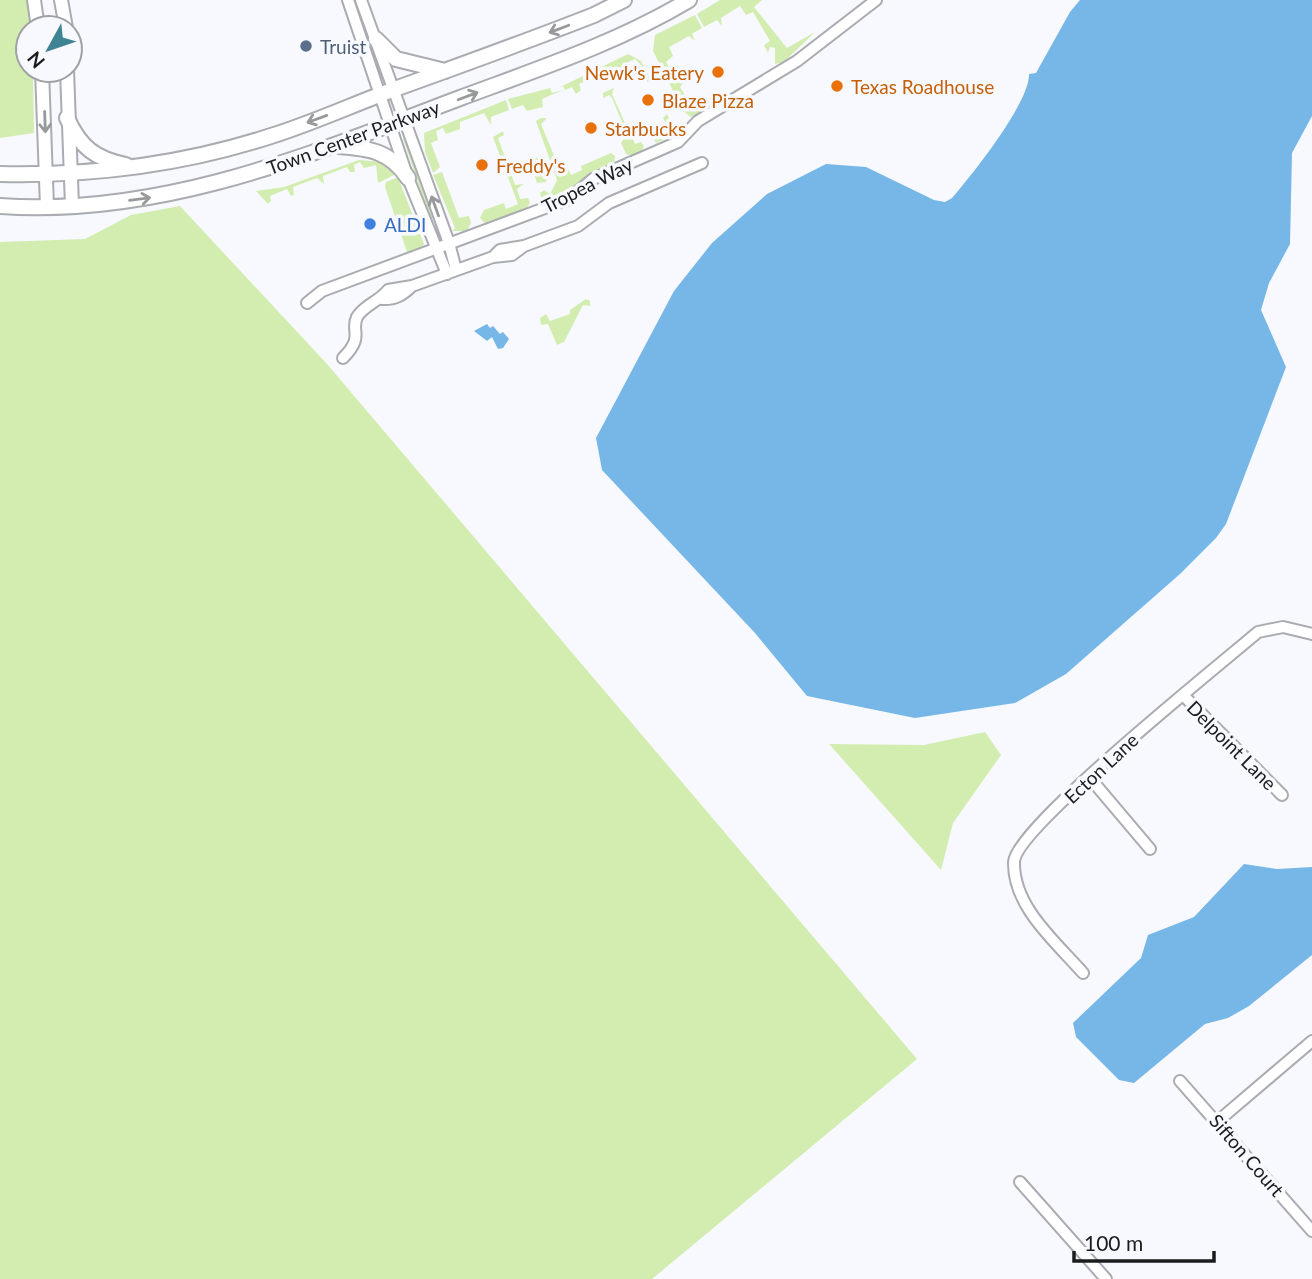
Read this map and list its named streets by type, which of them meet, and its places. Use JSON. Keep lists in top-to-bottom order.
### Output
{
  "streets": {
    "main road": ["Town Center Parkway"],
    "street": [
      "Tropea Way",
      "Delpoint Lane",
      "Ecton Lane",
      "Sifton Court"
    ]
  },
  "crossings": [
    ["Delpoint Lane", "Ecton Lane"]
  ],
  "places": [
    "Truist",
    "Newk's Eatery",
    "Texas Roadhouse",
    "Blaze Pizza",
    "Starbucks",
    "Freddy's",
    "ALDI"
  ],
  "scale_bar": "100 m",
  "north": "bottom left"
}
